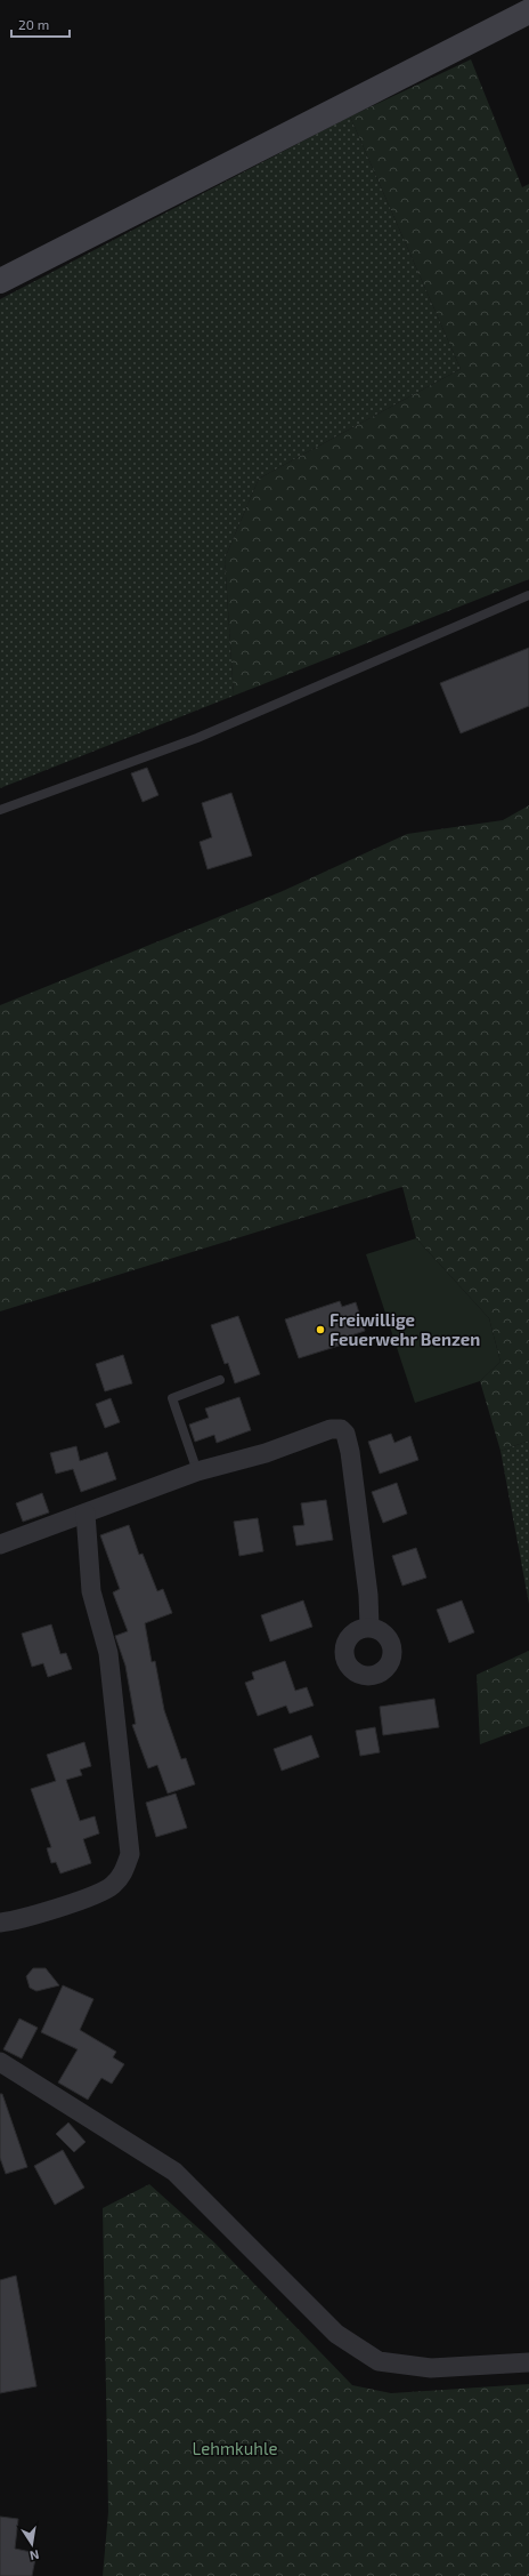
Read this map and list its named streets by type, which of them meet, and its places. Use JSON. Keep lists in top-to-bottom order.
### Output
{
  "parks": ["Lehmkuhle"],
  "places": ["Freiwillige Feuerwehr Benzen"],
  "scale_bar": "20 m",
  "north": "bottom"
}
